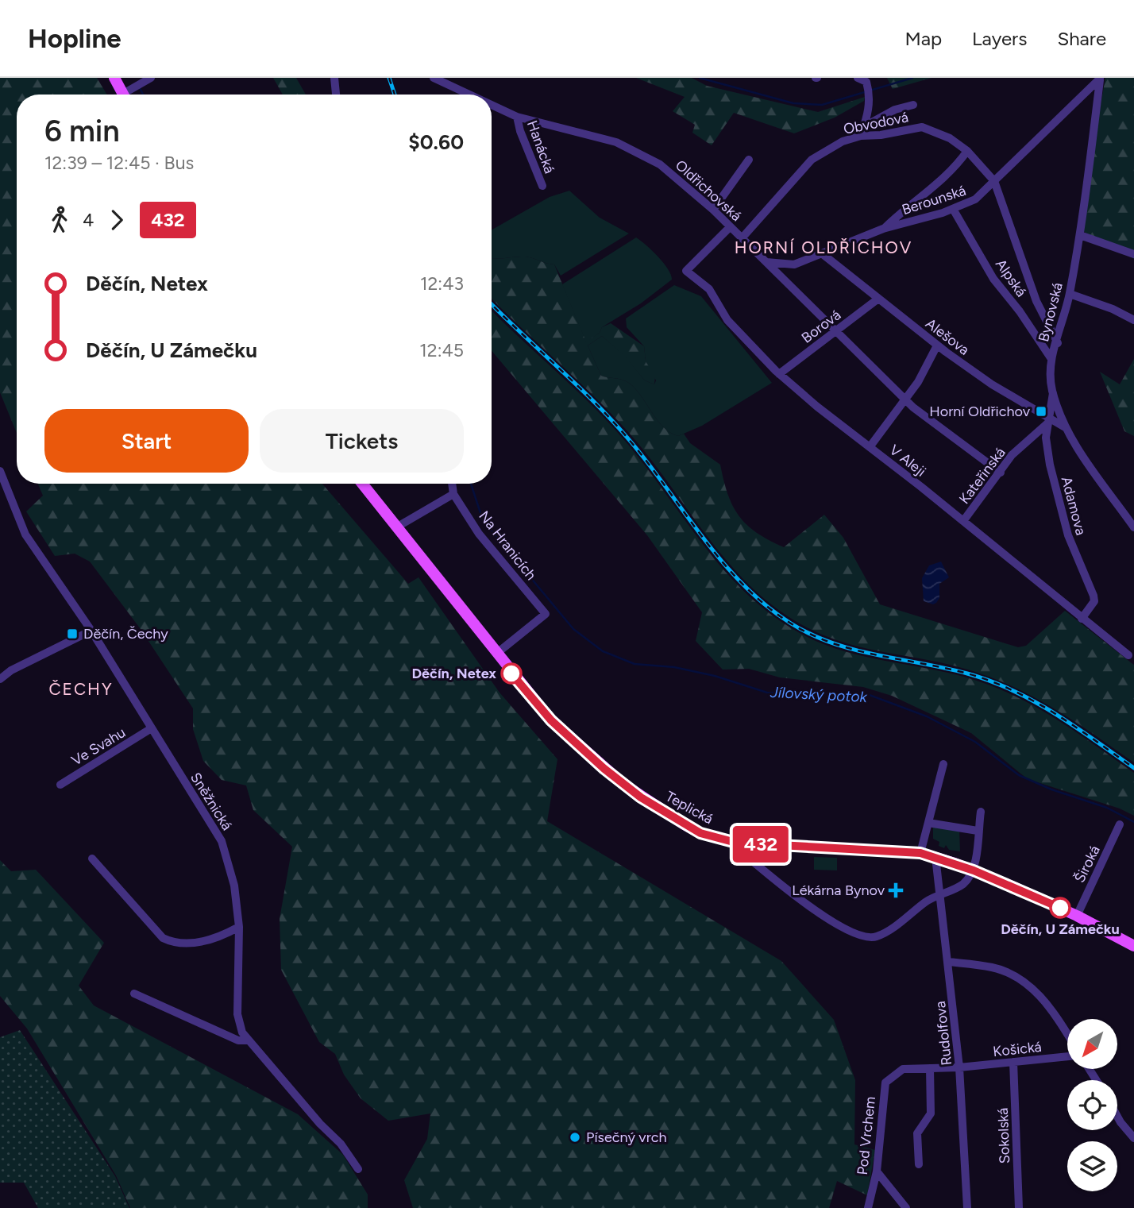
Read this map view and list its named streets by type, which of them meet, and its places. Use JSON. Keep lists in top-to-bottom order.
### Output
{
  "streets": {
    "main road": ["Teplická"],
    "street": [
      "Obvodová",
      "Hanácká",
      "Oldřichovská",
      "Berounská",
      "Alpská",
      "Bynovská",
      "Borová",
      "Alešova",
      "V Aleji",
      "Kateřinská",
      "Adamova",
      "Na Hranicích",
      "Ve Svahu",
      "Sněžnická",
      "Široká",
      "Rudolfova",
      "Košická",
      "Pod Vrchem",
      "Sokolská"
    ]
  },
  "crossings": [
    ["Obvodová", "Oldřichovská"],
    ["Obvodová", "Berounská"],
    ["Obvodová", "Bynovská"],
    ["Hanácká", "Oldřichovská"],
    ["Oldřichovská", "Berounská"],
    ["Oldřichovská", "Borová"],
    ["Oldřichovská", "V Aleji"],
    ["Oldřichovská", "Kateřinská"],
    ["Berounská", "Alpská"],
    ["Berounská", "Bynovská"],
    ["Berounská", "Alešova"],
    ["Alpská", "Bynovská"],
    ["Bynovská", "Alešova"],
    ["Bynovská", "Adamova"],
    ["Borová", "Alešova"],
    ["Borová", "V Aleji"],
    ["Alešova", "Kateřinská"],
    ["Alešova", "Adamova"],
    ["V Aleji", "Kateřinská"],
    ["V Aleji", "Adamova"],
    ["Kateřinská", "Adamova"],
    ["Na Hranicích", "Teplická"],
    ["Ve Svahu", "Sněžnická"],
    ["Teplická", "Široká"],
    ["Teplická", "Rudolfova"],
    ["Rudolfova", "Košická"],
    ["Rudolfova", "Pod Vrchem"],
    ["Košická", "Pod Vrchem"],
    ["Košická", "Sokolská"]
  ],
  "districts": ["HORNÍ OLDŘICHOV", "ČECHY"],
  "water": ["Jílovský potok"],
  "places": {
    "transit": ["Horní Oldřichov", "Děčín, Čechy"],
    "other": ["Děčín, Netex", "Děčín, U Zámečku", "Písečný vrch"],
    "health": ["Lékárna Bynov"]
  },
  "lines": ["bus line 432"],
  "north": "bottom left",
  "page": {
    "header": "Hopline",
    "nav": ["Map", "Layers", "Share"],
    "on_map": "432",
    "heading": ["6 min", "12:39 – 12:45 · Bus", "$0.60"],
    "legs": ["4", "432"],
    "list": [
      {
        "name": "Děčín, Netex",
        "value": "12:43"
      },
      {
        "name": "Děčín, U Zámečku",
        "value": "12:45"
      }
    ],
    "buttons": ["Start", "Tickets"]
  }
}
